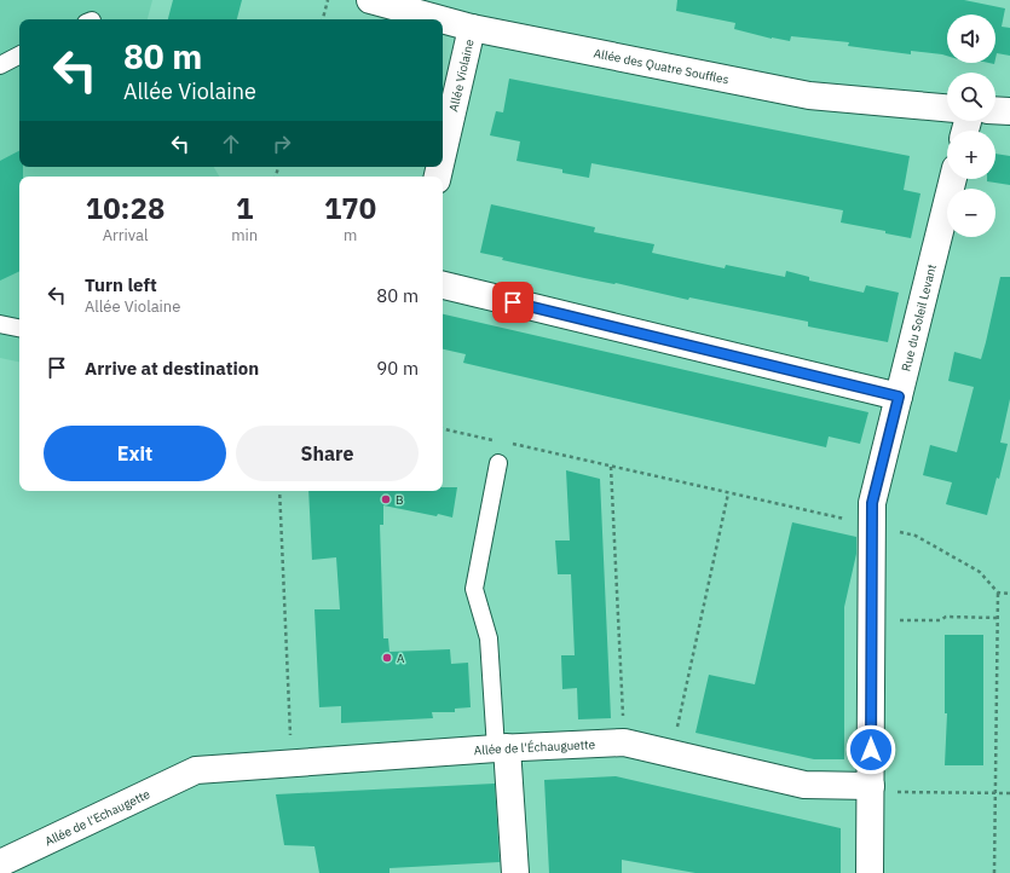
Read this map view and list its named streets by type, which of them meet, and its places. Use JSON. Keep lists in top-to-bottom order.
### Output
{
  "streets": {
    "street": [
      "Allée des Quatre Souffles",
      "Allée Violaine",
      "Rue du Soleil Levant",
      "Allée de l'Échauguette",
      "Allée de l'Echaugette"
    ]
  },
  "crossings": [
    ["Allée des Quatre Souffles", "Allée Violaine"],
    ["Rue du Soleil Levant", "Allée de l'Échauguette"],
    ["Allée de l'Échauguette", "Allée de l'Echaugette"]
  ],
  "places": ["B", "A"],
  "page": {
    "map_buttons": ["+", "−"],
    "turn": ["80 m", "Allée Violaine"],
    "eta": [
      "10:28",
      "Arrival",
      "1",
      "min",
      "170",
      "m"
    ],
    "list": [
      {
        "name": "Turn left",
        "note": "Allée Violaine",
        "value": "80 m"
      },
      {
        "name": "Arrive at destination",
        "value": "90 m"
      }
    ],
    "buttons": ["Exit", "Share"]
  }
}
